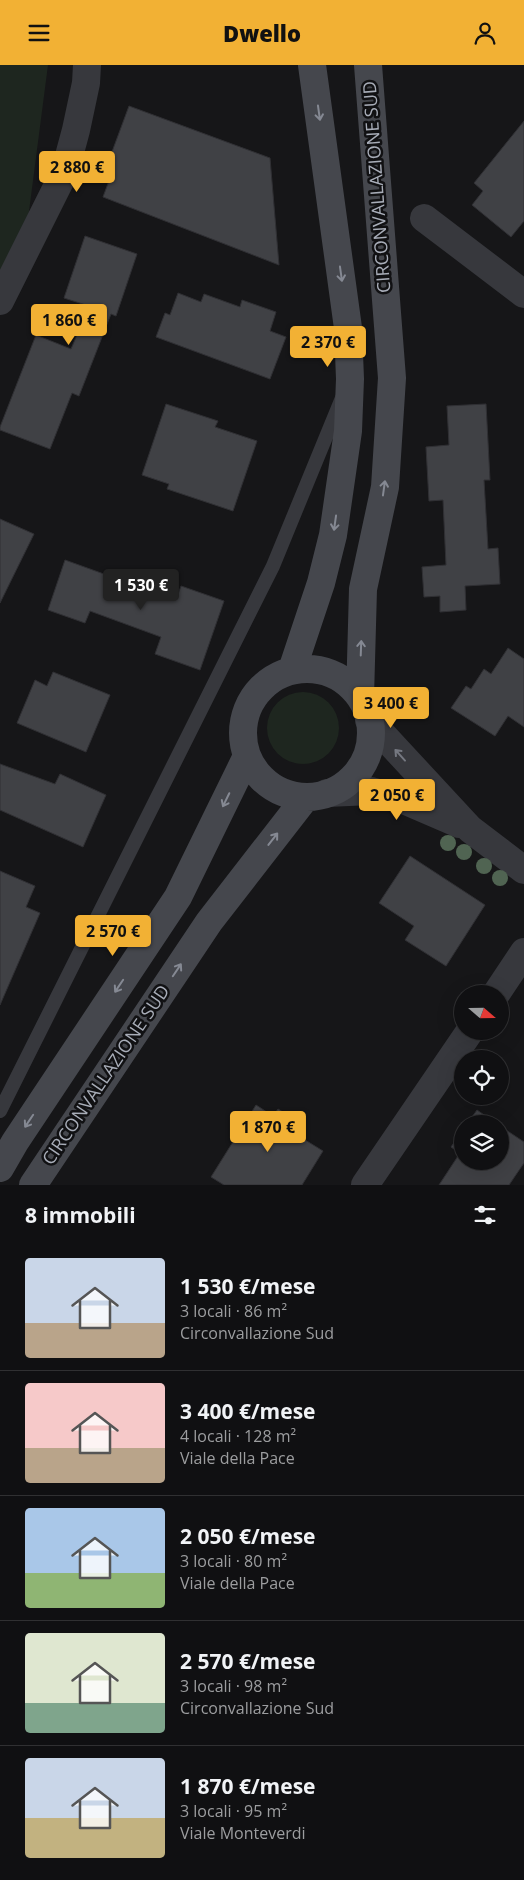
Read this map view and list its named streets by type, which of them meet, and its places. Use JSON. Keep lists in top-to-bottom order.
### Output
{
  "streets": {
    "main road": ["CIRCONVALLAZIONE SUD"]
  },
  "north": "right",
  "page": {
    "header": "Dwello",
    "price": [
      "2 880 €",
      "1 860 €",
      "2 370 €",
      "1 530 €",
      "3 400 €",
      "2 050 €",
      "2 570 €",
      "1 870 €"
    ],
    "heading": "8 immobili",
    "list": [
      {
        "name": "1 530 €/mese",
        "note": "3 locali · 86 m² · Circonvallazione Sud"
      },
      {
        "name": "3 400 €/mese",
        "note": "4 locali · 128 m² · Viale della Pace"
      },
      {
        "name": "2 050 €/mese",
        "note": "3 locali · 80 m² · Viale della Pace"
      },
      {
        "name": "2 570 €/mese",
        "note": "3 locali · 98 m² · Circonvallazione Sud"
      },
      {
        "name": "1 870 €/mese",
        "note": "3 locali · 95 m² · Viale Monteverdi"
      }
    ]
  }
}
